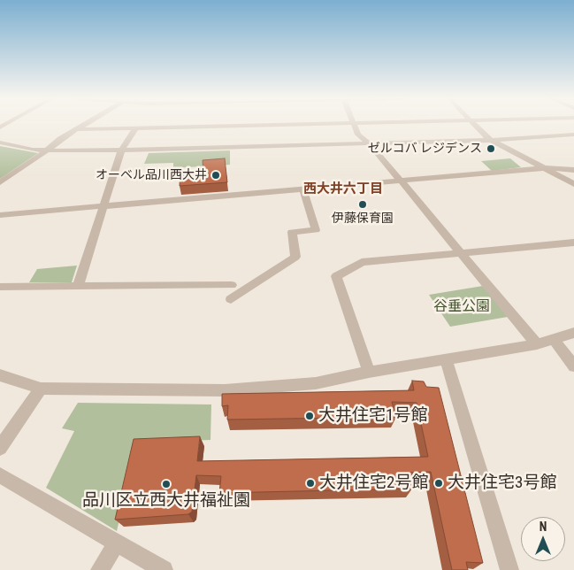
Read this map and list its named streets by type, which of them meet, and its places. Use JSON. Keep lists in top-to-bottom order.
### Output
{
  "districts": ["西大井六丁目"],
  "parks": ["谷垂公園"],
  "places": [
    "ゼルコバ レジデンス",
    "オーベル品川西大井",
    "伊藤保育園",
    "大井住宅1号館",
    "大井住宅2号館",
    "大井住宅3号館",
    "品川区立西大井福祉園"
  ],
  "north": "top"
}
